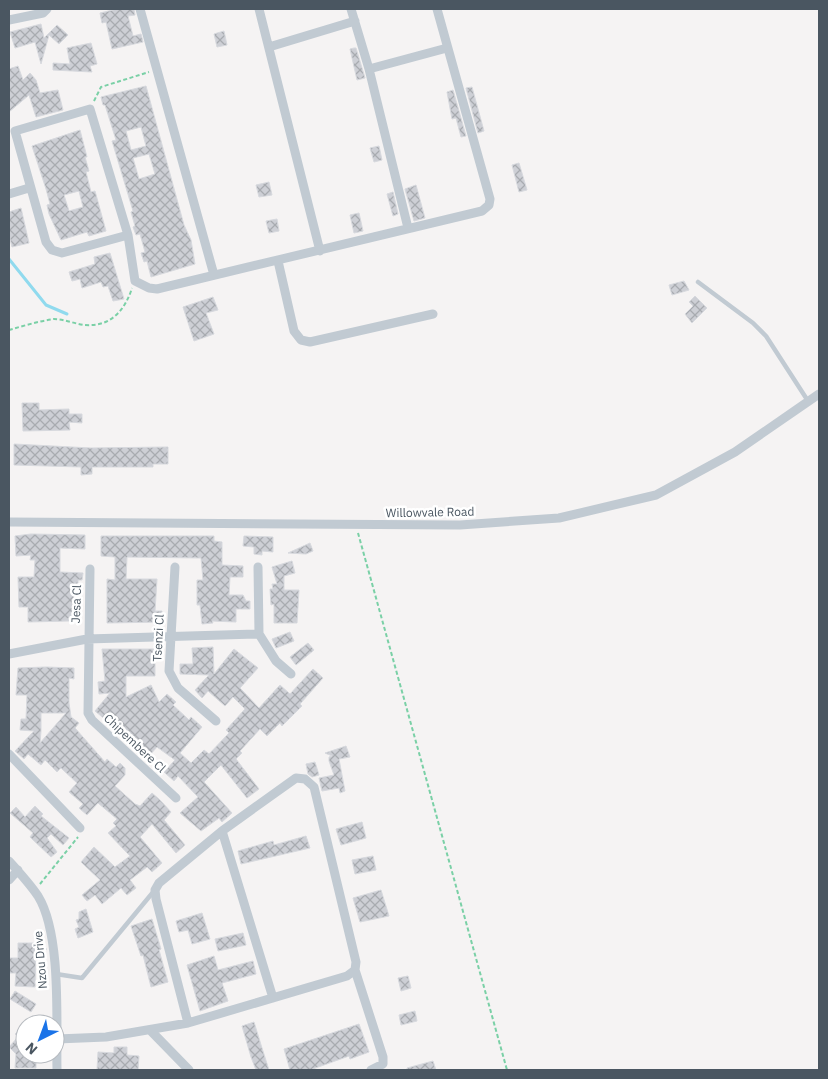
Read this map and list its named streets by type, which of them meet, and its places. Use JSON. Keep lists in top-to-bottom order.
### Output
{
  "streets": {
    "street": [
      "Willowvale Road",
      "Jesa Cl",
      "Tsenzi Cl",
      "Chipembere Cl",
      "Nzou Drive"
    ]
  },
  "crossings": [
    ["Jesa Cl", "Chipembere Cl"]
  ],
  "north": "bottom left"
}
